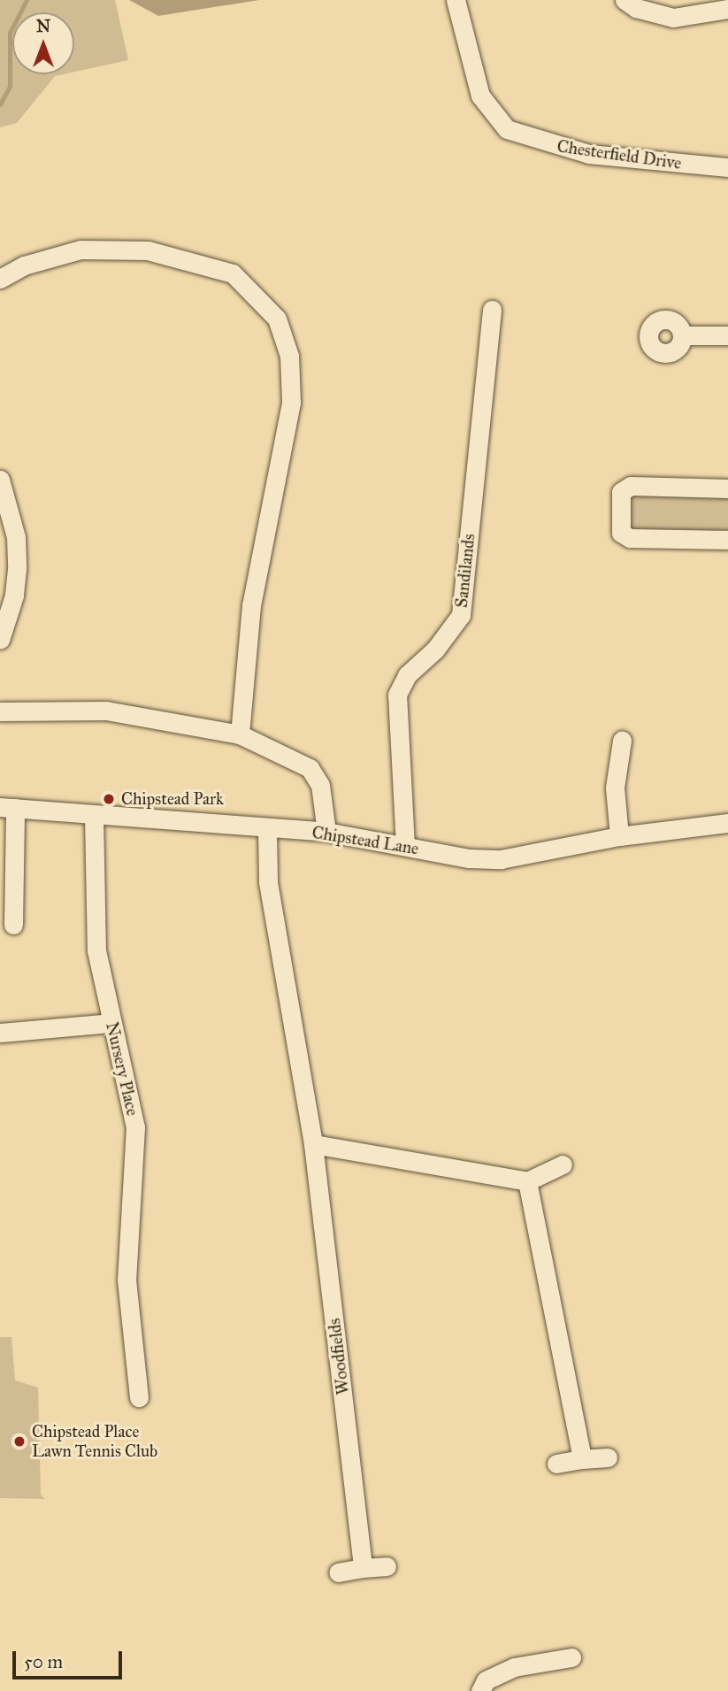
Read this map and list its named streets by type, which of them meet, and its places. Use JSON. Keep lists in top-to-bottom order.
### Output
{
  "streets": {
    "street": [
      "Chesterfield Drive",
      "Sandilands",
      "Chipstead Lane",
      "Nursery Place",
      "Woodfields"
    ]
  },
  "crossings": [
    ["Sandilands", "Chipstead Lane"],
    ["Chipstead Lane", "Nursery Place"],
    ["Chipstead Lane", "Woodfields"]
  ],
  "places": ["Chipstead Park", "Chipstead Place Lawn Tennis Club"],
  "scale_bar": "50 m",
  "north": "top"
}
